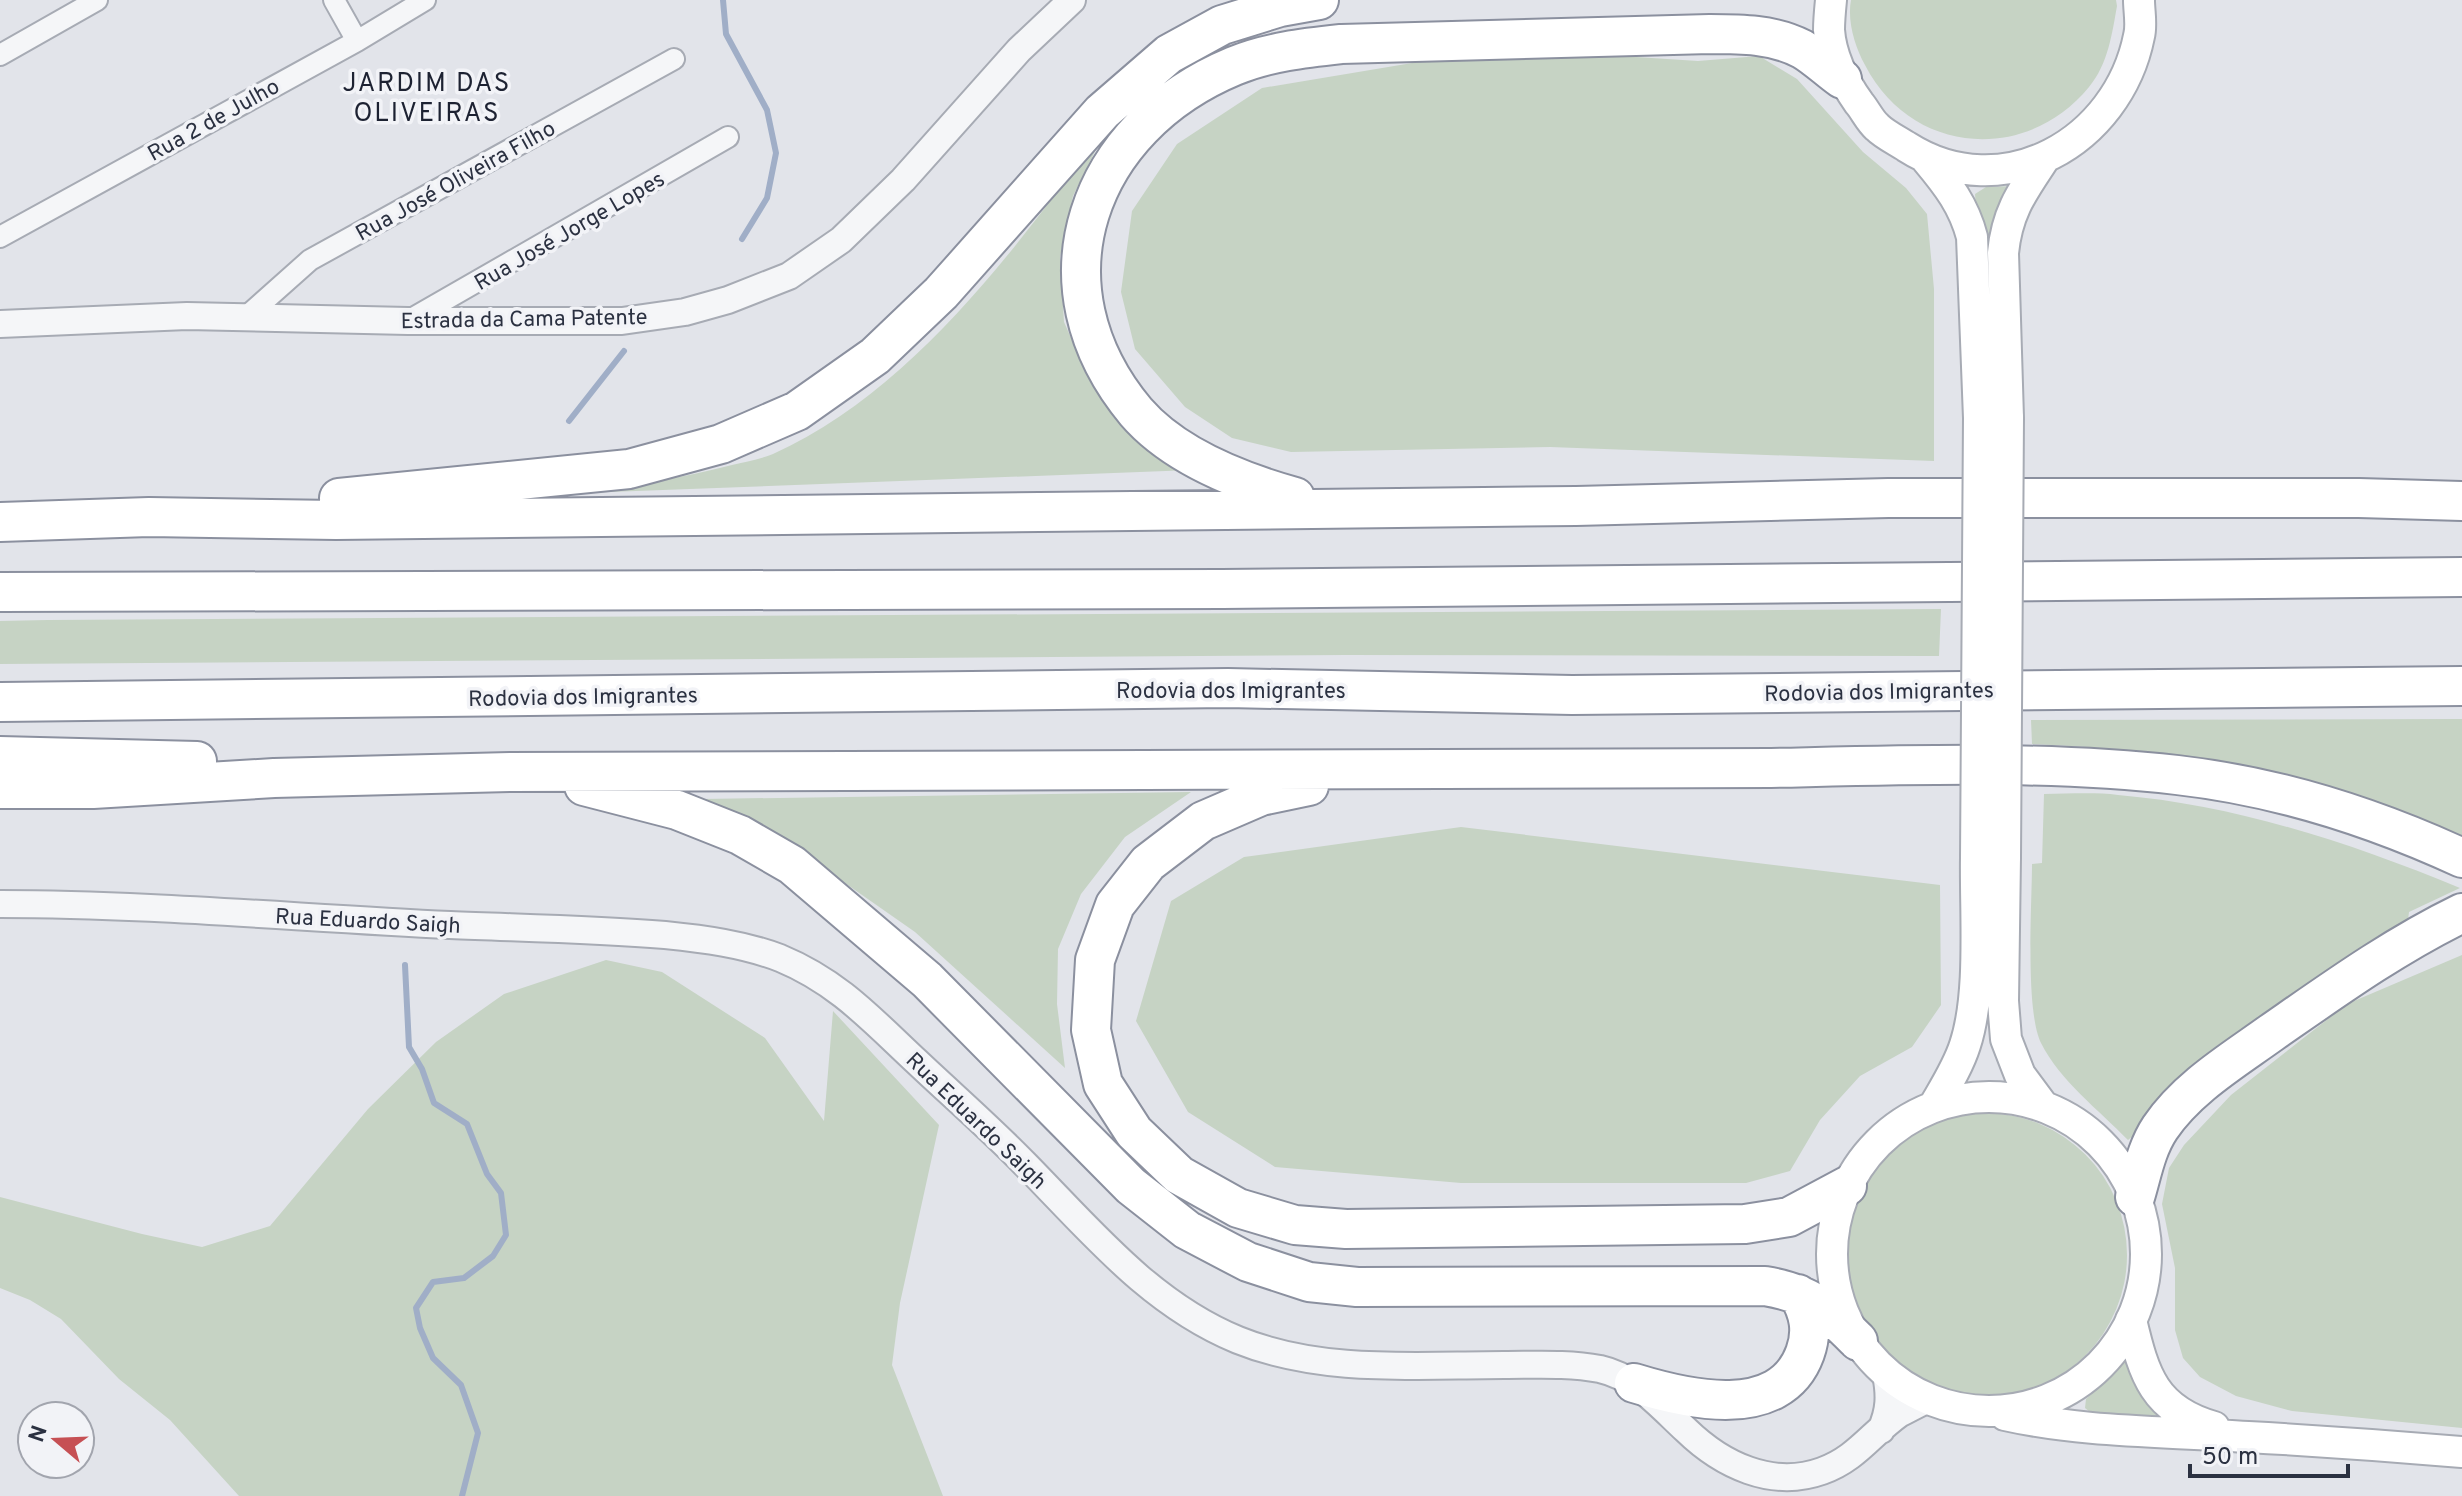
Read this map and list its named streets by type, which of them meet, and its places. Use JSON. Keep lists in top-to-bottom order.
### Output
{
  "streets": {
    "highway": ["Rodovia dos Imigrantes"],
    "street": [
      "Rua 2 de Julho",
      "Rua José Oliveira Filho",
      "Rua José Jorge Lopes",
      "Estrada da Cama Patente",
      "Rua Eduardo Saigh"
    ]
  },
  "crossings": [
    ["Rua José Oliveira Filho", "Estrada da Cama Patente"],
    ["Rua José Jorge Lopes", "Estrada da Cama Patente"]
  ],
  "districts": ["JARDIM DAS OLIVEIRAS"],
  "scale_bar": "50 m",
  "north": "left"
}
